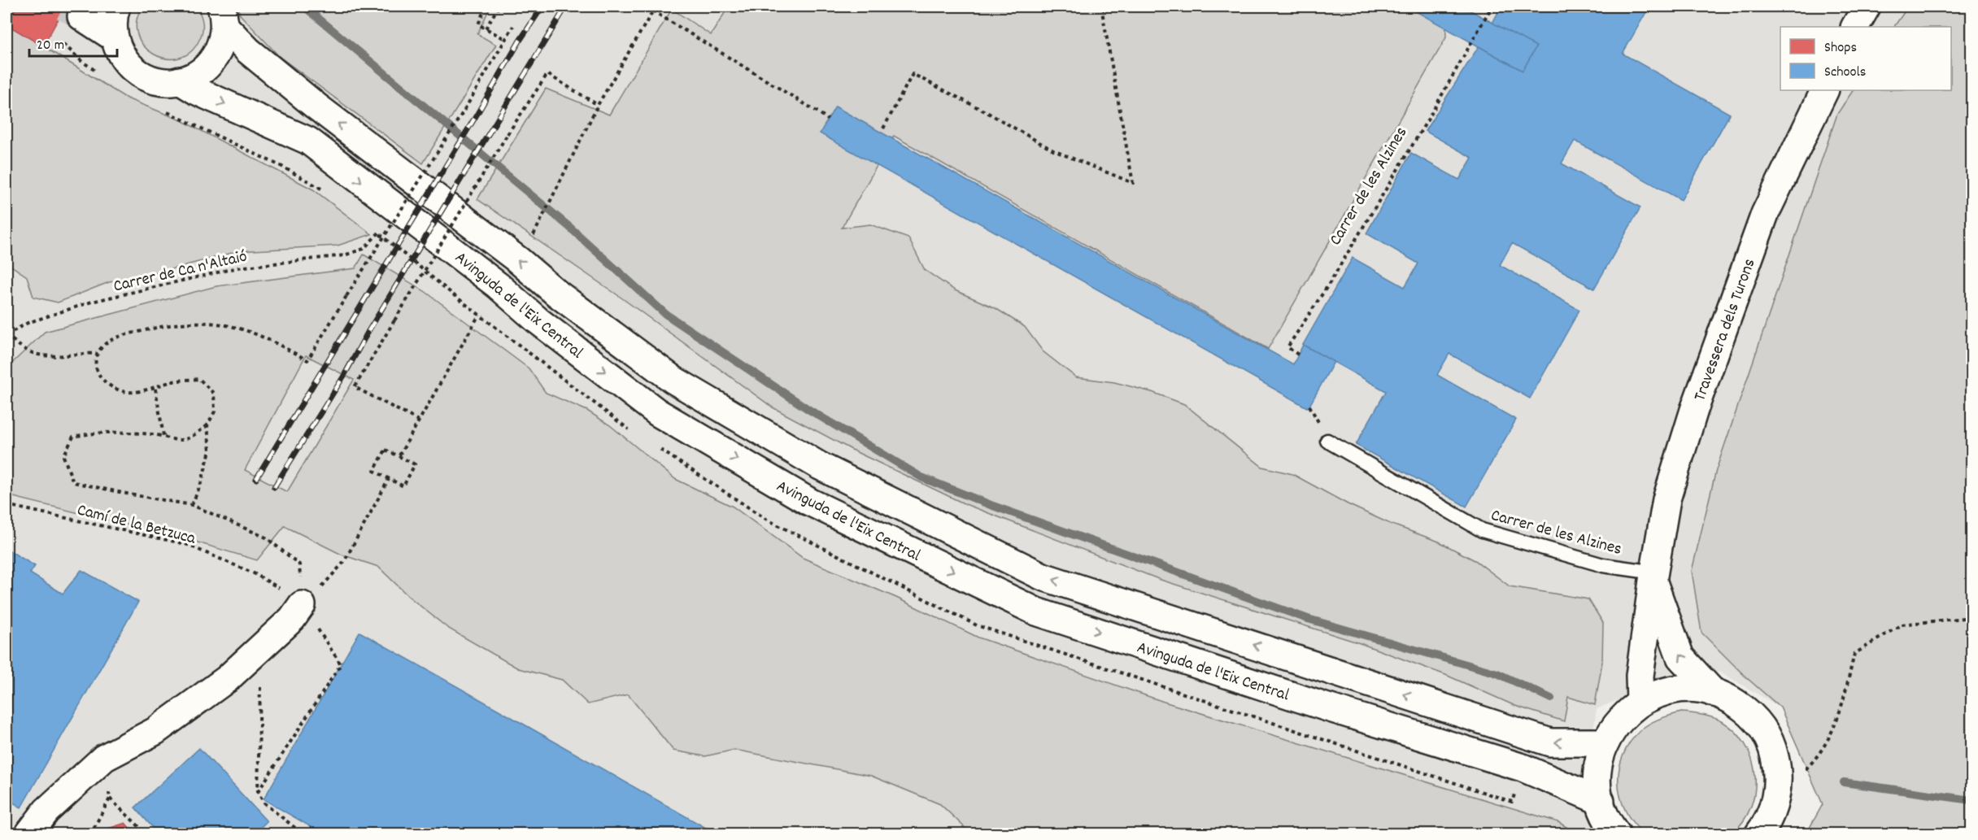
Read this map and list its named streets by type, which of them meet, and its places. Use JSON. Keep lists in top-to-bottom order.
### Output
{
  "streets": {
    "street": ["Avinguda de l'Eix Central", "Travessera dels Turons"],
    "lane": ["Carrer de les Alzines"],
    "path": ["Carrer de Ca n'Altaió", "Camí de la Betzuca"]
  },
  "crossings": [
    ["Carrer de les Alzines", "Travessera dels Turons"]
  ],
  "legend": ["Shops", "Schools"],
  "scale_bar": "20 m"
}
